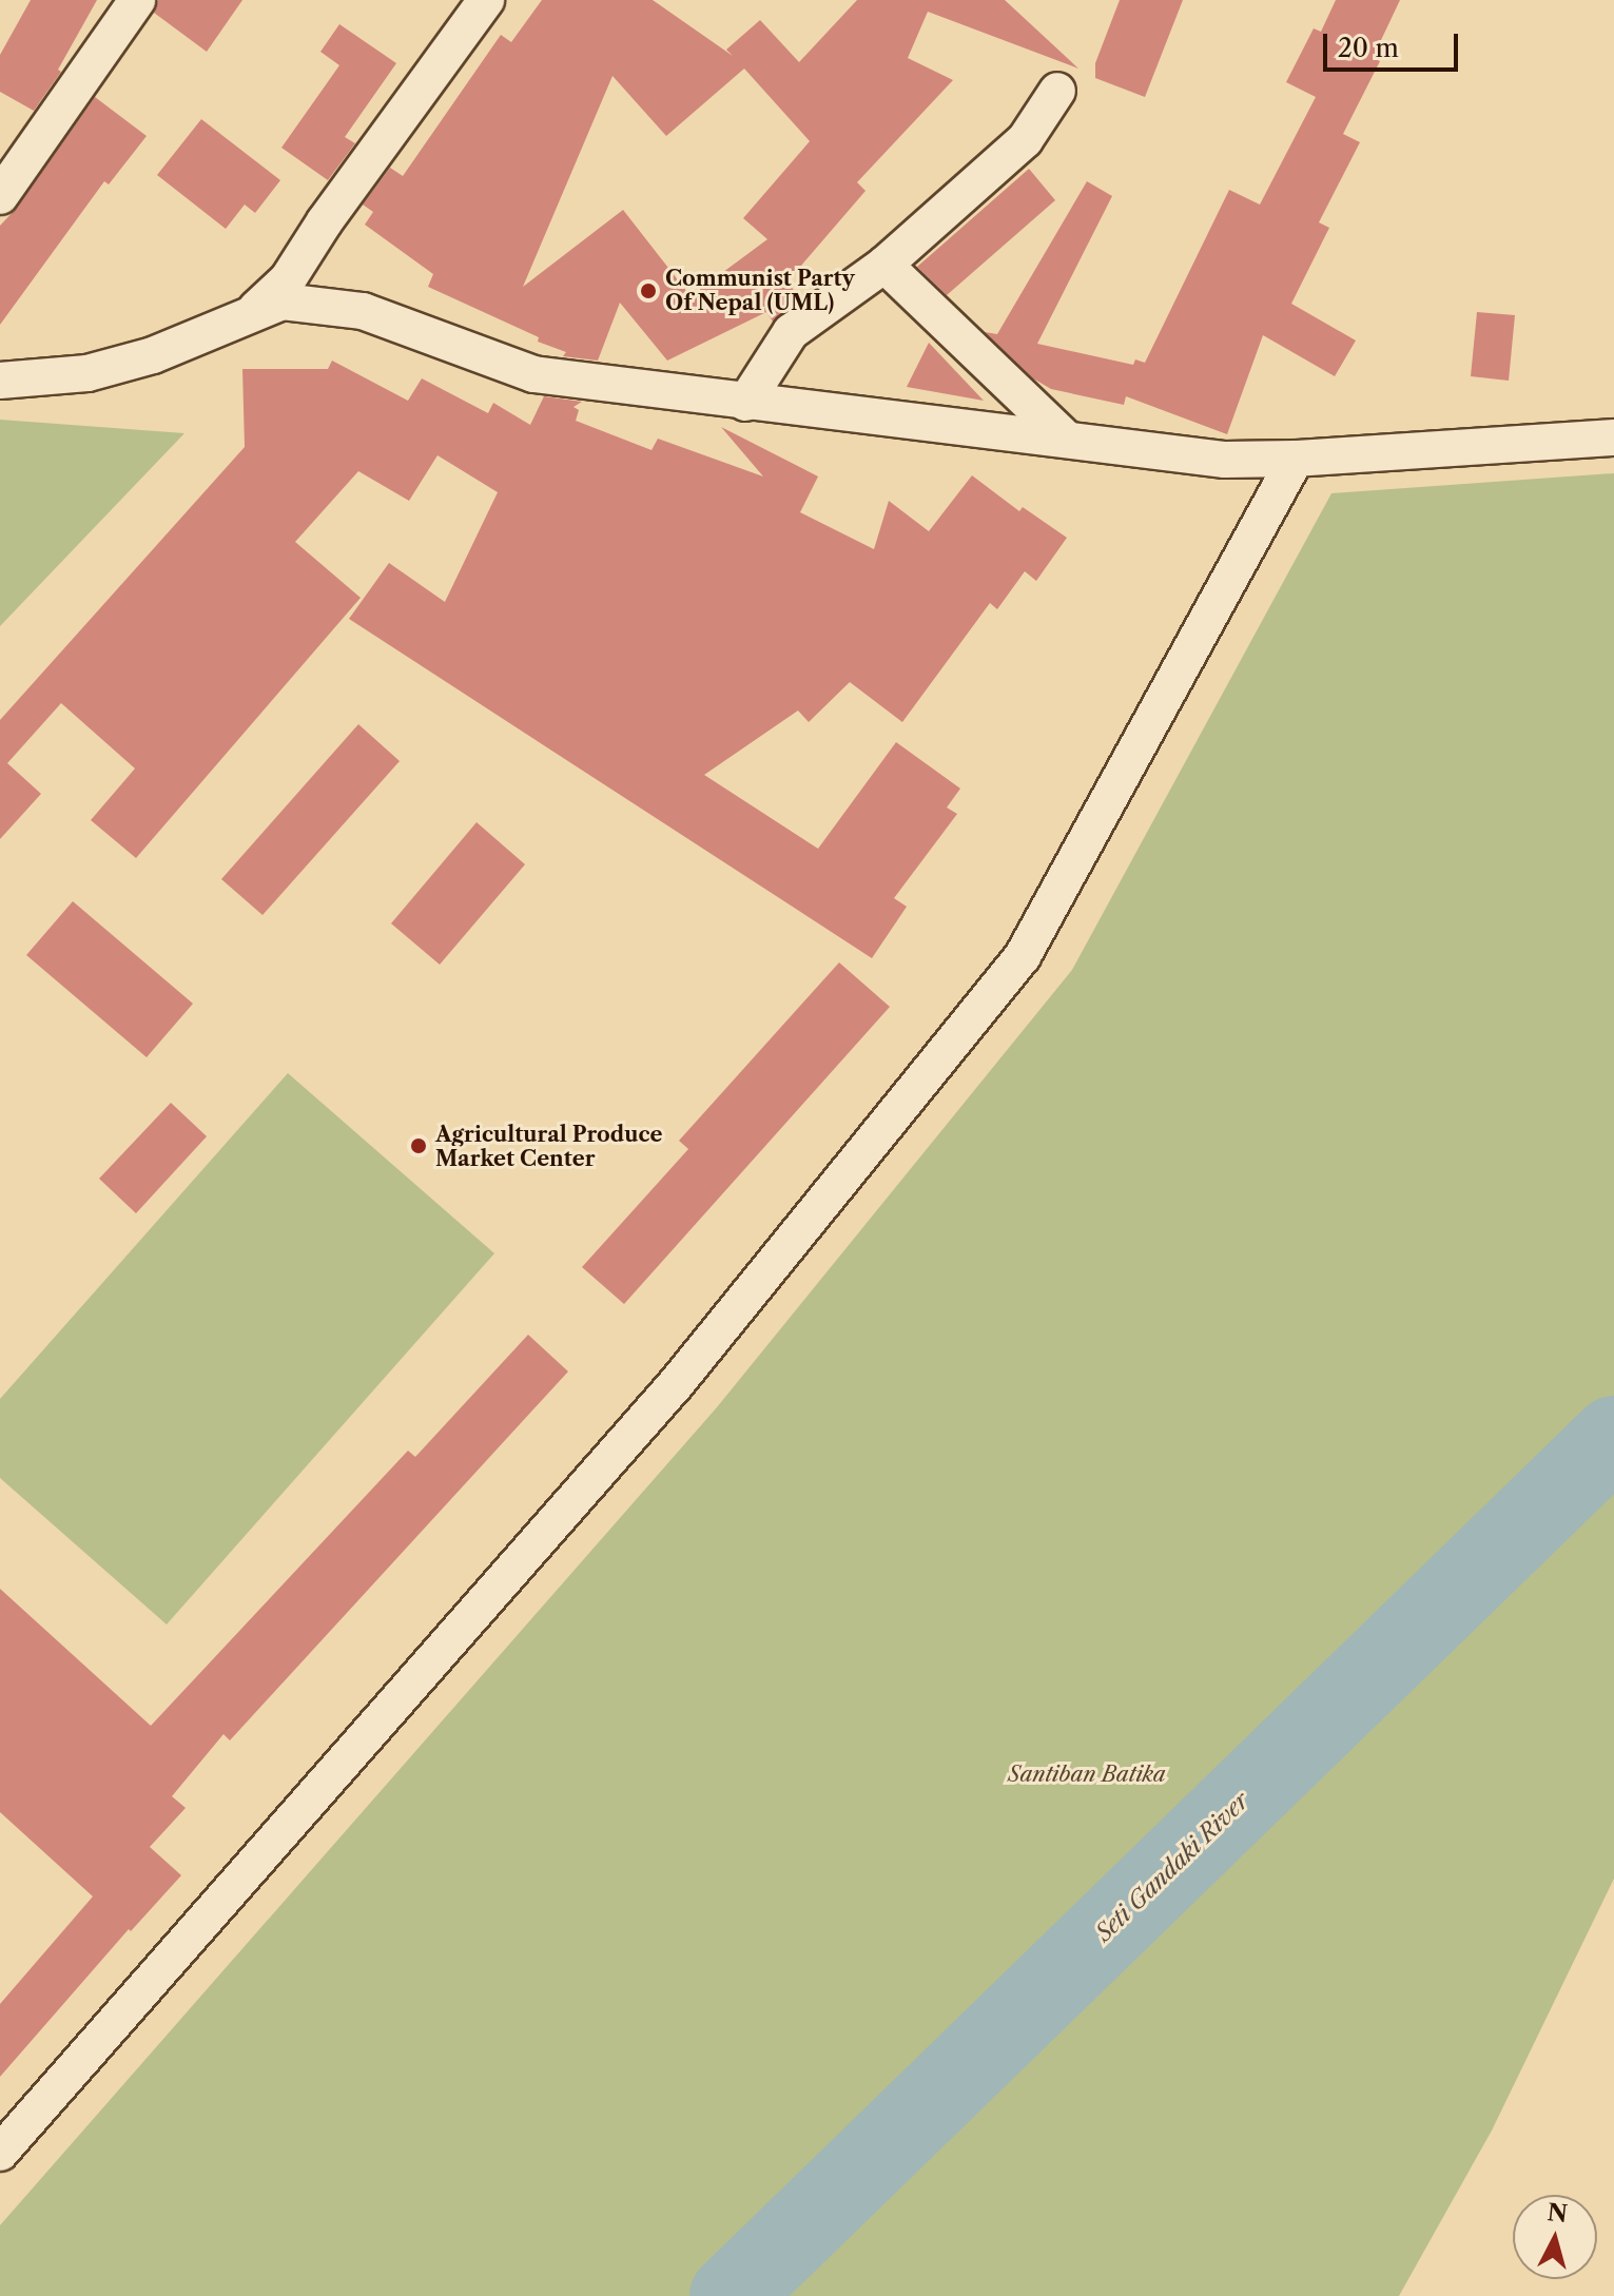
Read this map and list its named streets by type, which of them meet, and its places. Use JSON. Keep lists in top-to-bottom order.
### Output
{
  "water": ["Seti Gandaki River"],
  "parks": ["Santiban Batika"],
  "places": ["Communist Party Of Nepal (UML)", "Agricultural Produce Market Center"],
  "scale_bar": "20 m",
  "north": "top"
}
